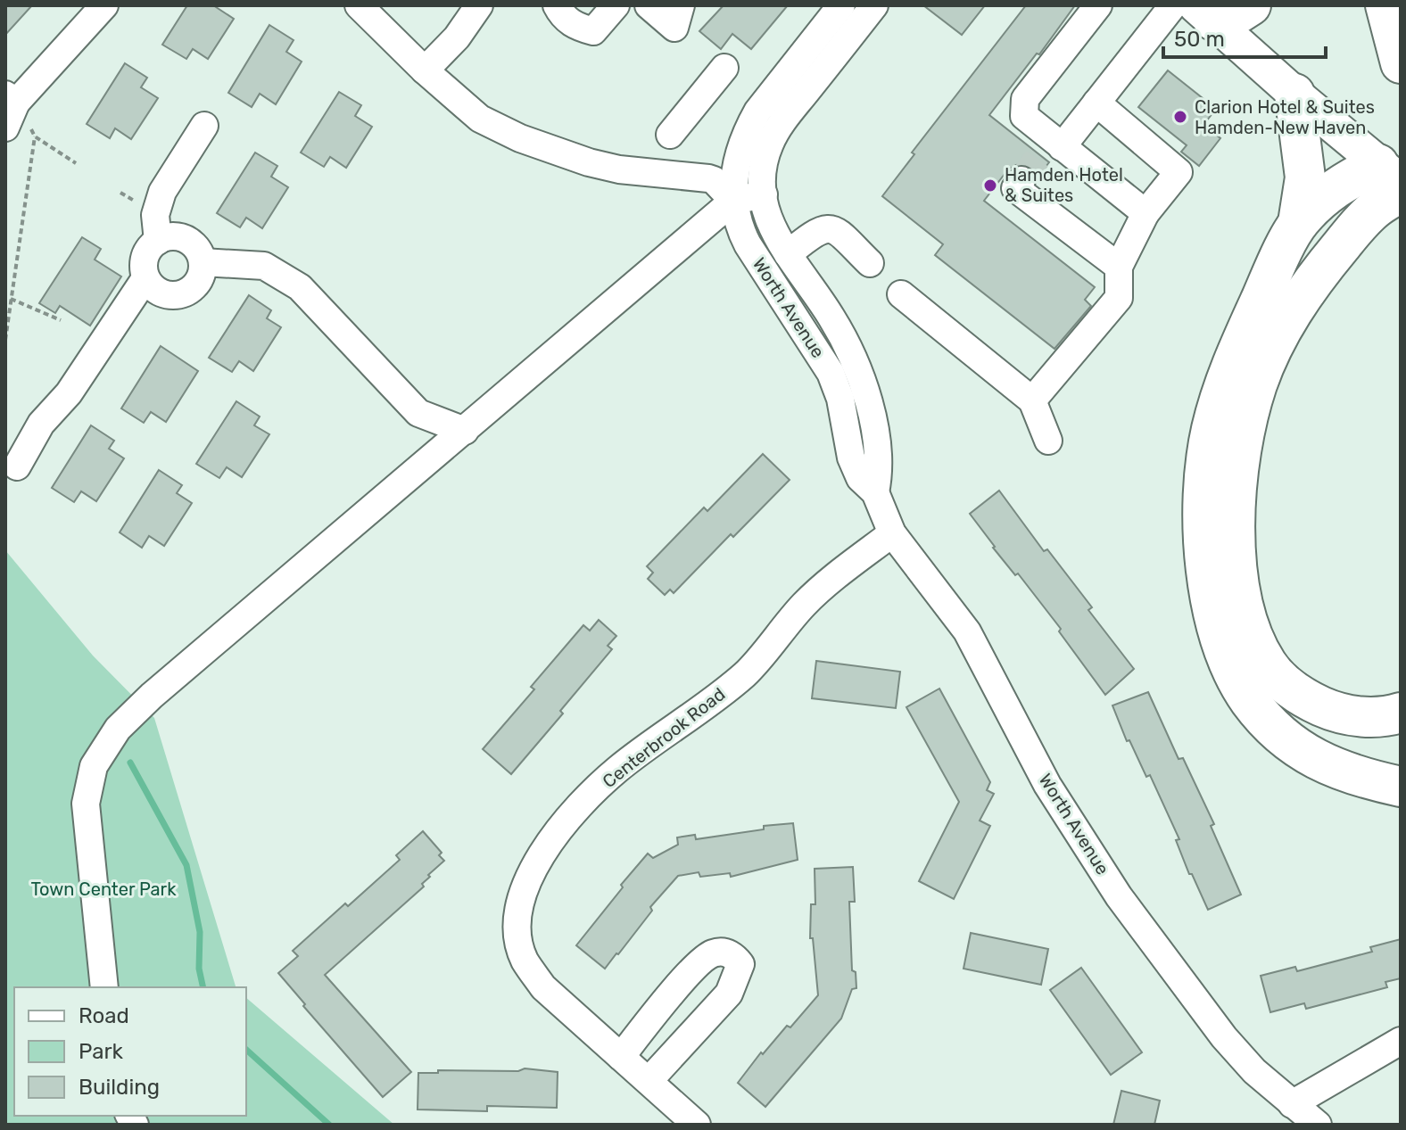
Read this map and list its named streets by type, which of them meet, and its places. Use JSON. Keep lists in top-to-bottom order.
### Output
{
  "streets": {
    "street": ["Worth Avenue", "Centerbrook Road"]
  },
  "crossings": [
    ["Worth Avenue", "Centerbrook Road"]
  ],
  "parks": ["Town Center Park"],
  "places": ["Clarion Hotel & Suites Hamden-New Haven", "Hamden Hotel & Suites"],
  "legend": ["Road", "Park", "Building"],
  "scale_bar": "50 m"
}
